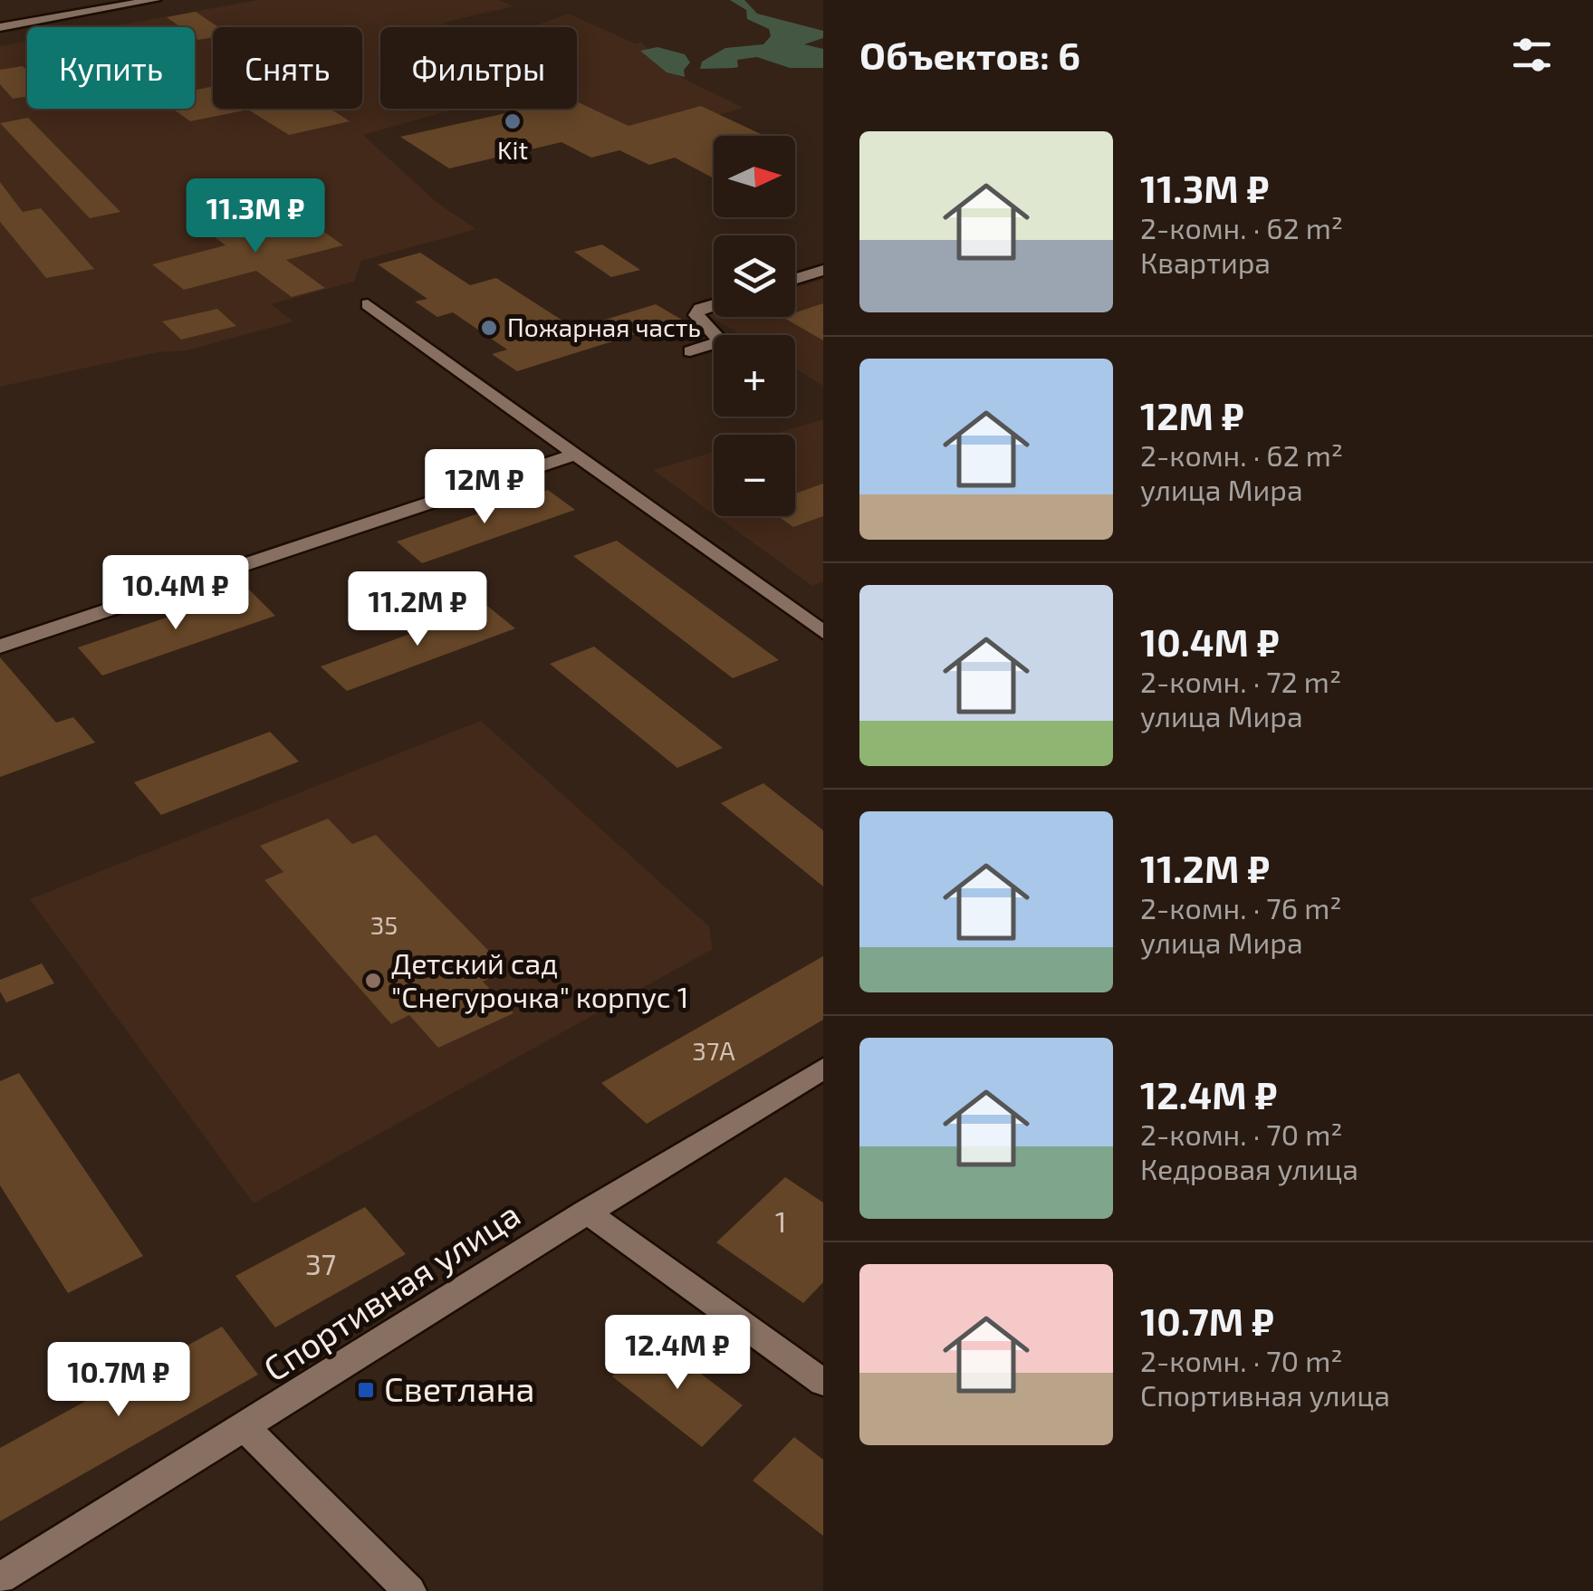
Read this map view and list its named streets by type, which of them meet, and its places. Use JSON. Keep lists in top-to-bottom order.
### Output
{
  "streets": {
    "street": ["Спортивная улица"]
  },
  "places": {
    "other": ["Kit", "Пожарная часть", "Детский сад \"Снегурочка\" корпус 1"],
    "transit": ["Светлана"]
  },
  "house_numbers": [
    "35",
    "37А",
    "1",
    "37"
  ],
  "north": "right",
  "page": {
    "heading": "Объектов: 6",
    "chip": ["Купить", "Снять", "Фильтры"],
    "list": [
      {
        "name": "11.3M ₽",
        "note": "2-комн. · 62 m² · Квартира"
      },
      {
        "name": "12M ₽",
        "note": "2-комн. · 62 m² · улица Мира"
      },
      {
        "name": "10.4M ₽",
        "note": "2-комн. · 72 m² · улица Мира"
      },
      {
        "name": "11.2M ₽",
        "note": "2-комн. · 76 m² · улица Мира"
      },
      {
        "name": "12.4M ₽",
        "note": "2-комн. · 70 m² · Кедровая улица"
      },
      {
        "name": "10.7M ₽",
        "note": "2-комн. · 70 m² · Спортивная улица"
      }
    ],
    "map_buttons": ["+", "−"],
    "price": [
      "11.3M ₽",
      "12M ₽",
      "10.4M ₽",
      "11.2M ₽",
      "12.4M ₽",
      "10.7M ₽"
    ]
  }
}
